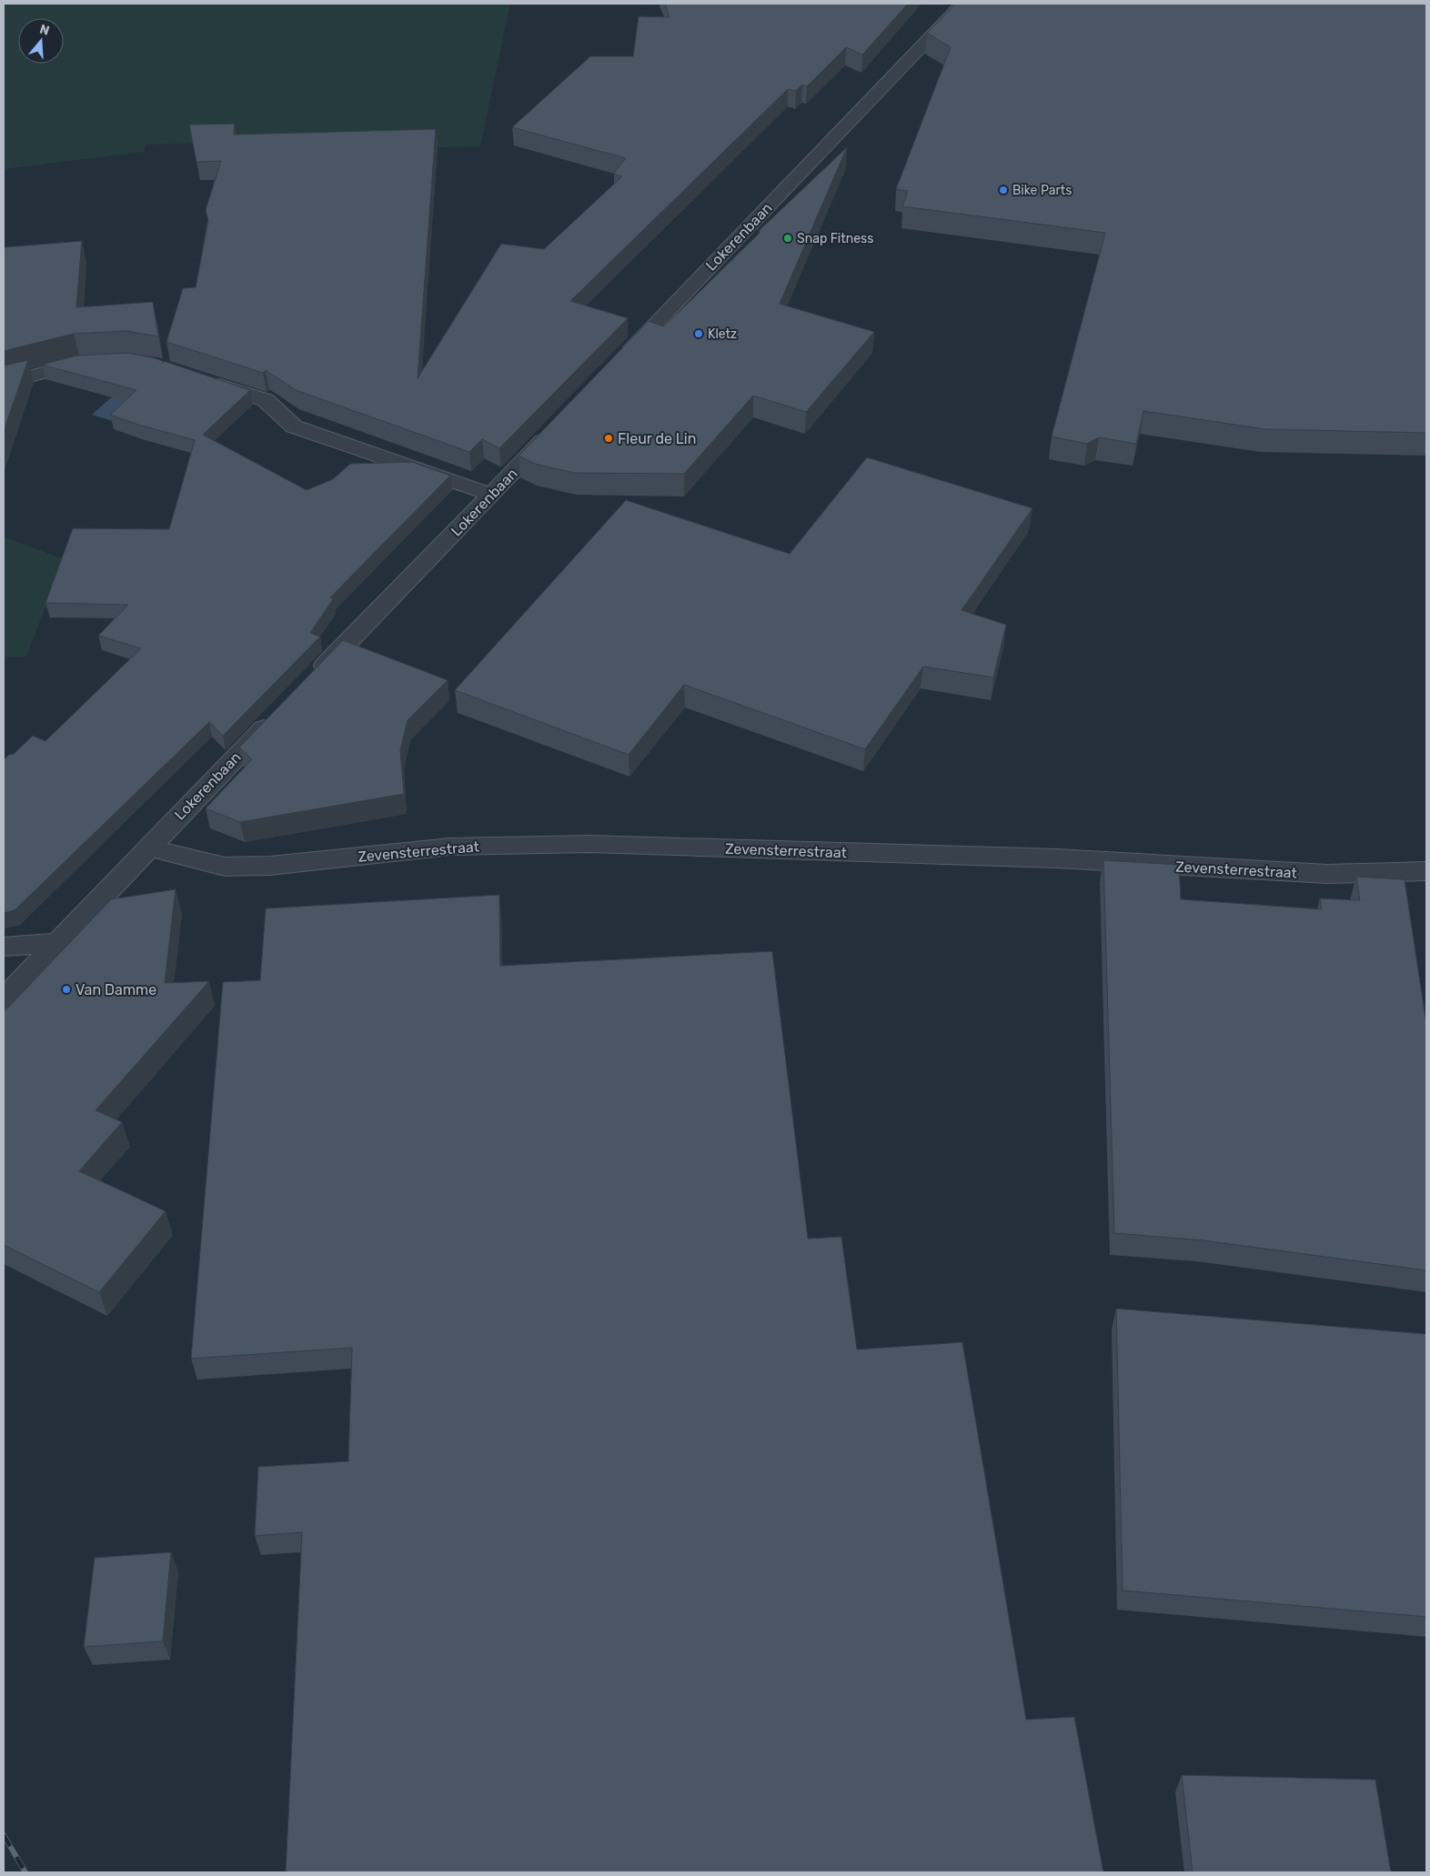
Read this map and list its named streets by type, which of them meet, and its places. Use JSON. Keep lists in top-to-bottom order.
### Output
{
  "streets": {
    "street": ["Lokerenbaan", "Zevensterrestraat"]
  },
  "crossings": [
    ["Lokerenbaan", "Zevensterrestraat"]
  ],
  "places": [
    "Bike Parts",
    "Snap Fitness",
    "Kletz",
    "Fleur de Lin",
    "Van Damme"
  ],
  "north": "top"
}
